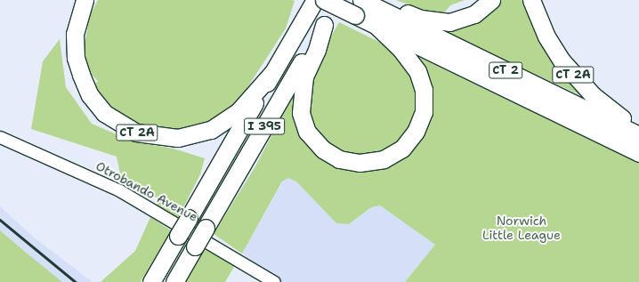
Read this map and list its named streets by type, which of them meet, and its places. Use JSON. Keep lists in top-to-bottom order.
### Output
{
  "streets": {
    "highway": ["CT 2", "CT 2A", "I 395"],
    "street": ["Otrobando Avenue"]
  },
  "crossings": [
    ["CT 2A", "I 395"]
  ],
  "parks": ["Norwich Little League"]
}
